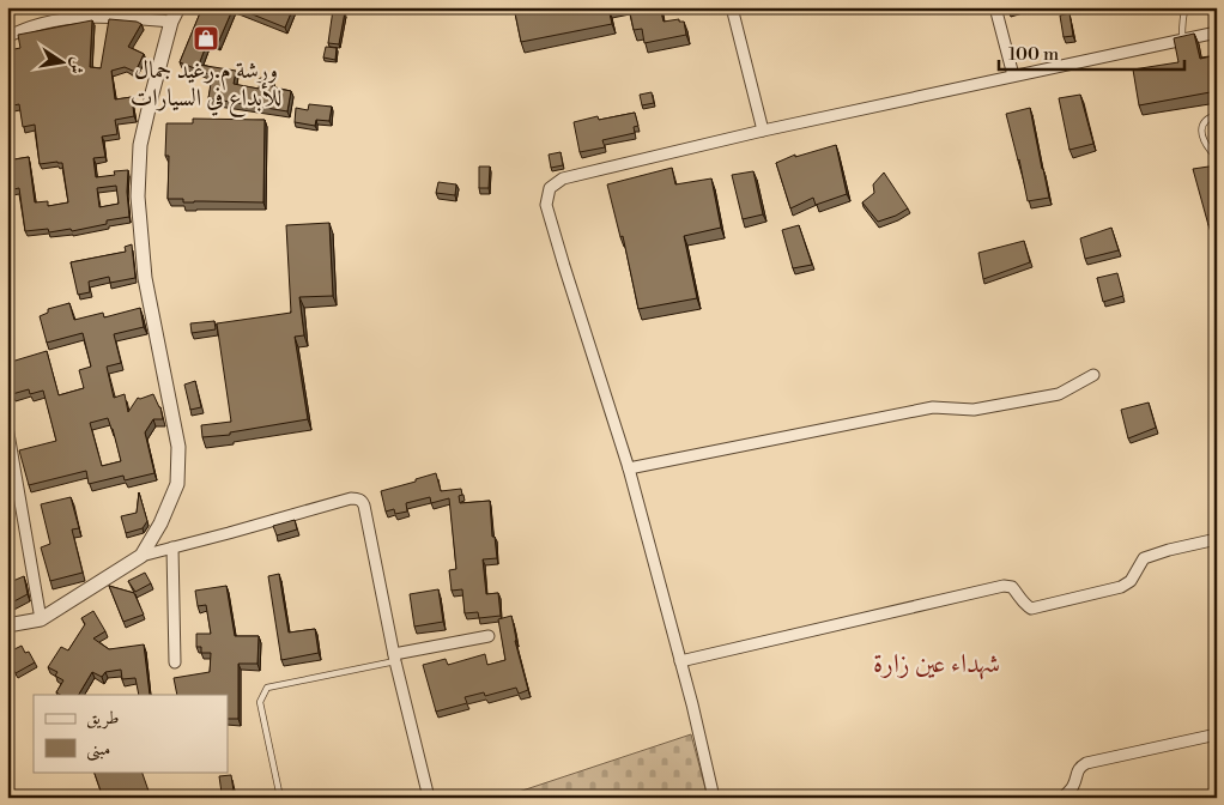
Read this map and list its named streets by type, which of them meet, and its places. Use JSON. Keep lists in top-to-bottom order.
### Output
{
  "districts": ["شهداء عين زارة"],
  "places": {
    "shop": ["ورشة م.رغيد جمال للأبداع في السيارات"]
  },
  "legend": ["طريق", "مبنى"],
  "scale_bar": "100 m",
  "north": "right"
}
